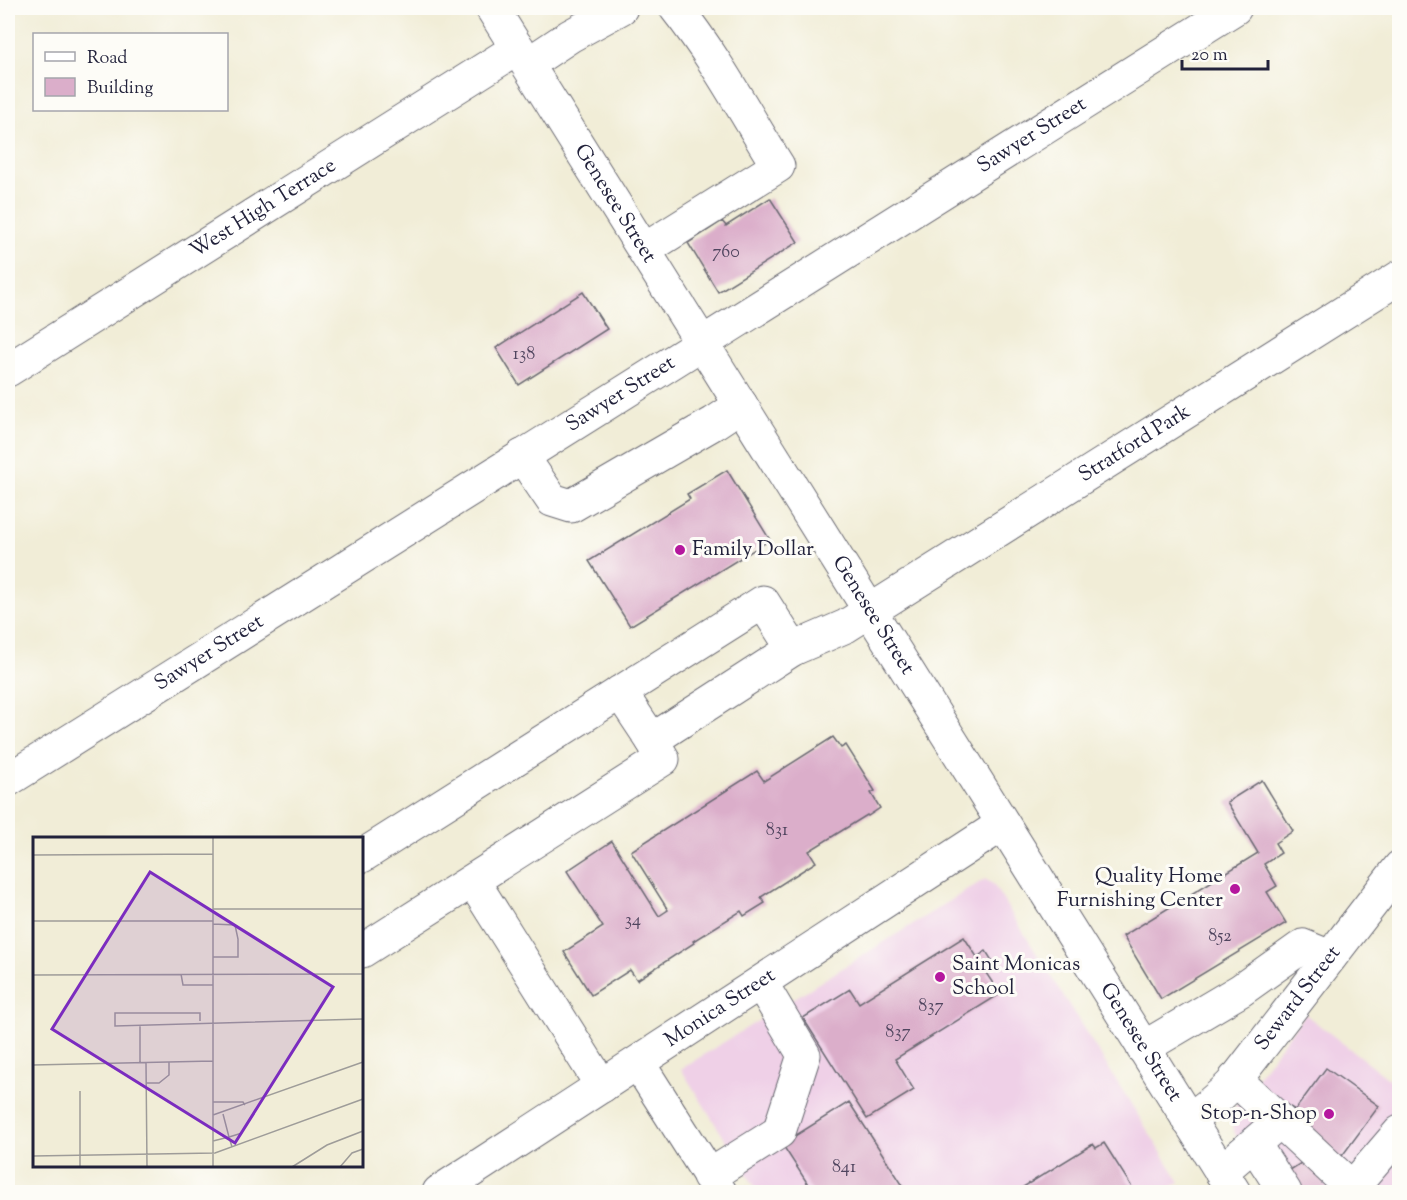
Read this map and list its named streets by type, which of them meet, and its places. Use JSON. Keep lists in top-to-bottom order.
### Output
{
  "streets": {
    "street": [
      "Sawyer Street",
      "Genesee Street",
      "West High Terrace",
      "Stratford Park",
      "Seward Street",
      "Monica Street"
    ]
  },
  "crossings": [
    ["Sawyer Street", "Genesee Street"],
    ["Genesee Street", "West High Terrace"],
    ["Genesee Street", "Stratford Park"],
    ["Genesee Street", "Seward Street"],
    ["Genesee Street", "Monica Street"]
  ],
  "places": [
    "Family Dollar",
    "Quality Home Furnishing Center",
    "Saint Monicas School",
    "Stop-n-Shop"
  ],
  "house_numbers": [
    "760",
    "138",
    "831",
    "34",
    "852",
    "837",
    "837",
    "841"
  ],
  "legend": ["Road", "Building"],
  "scale_bar": "20 m"
}
